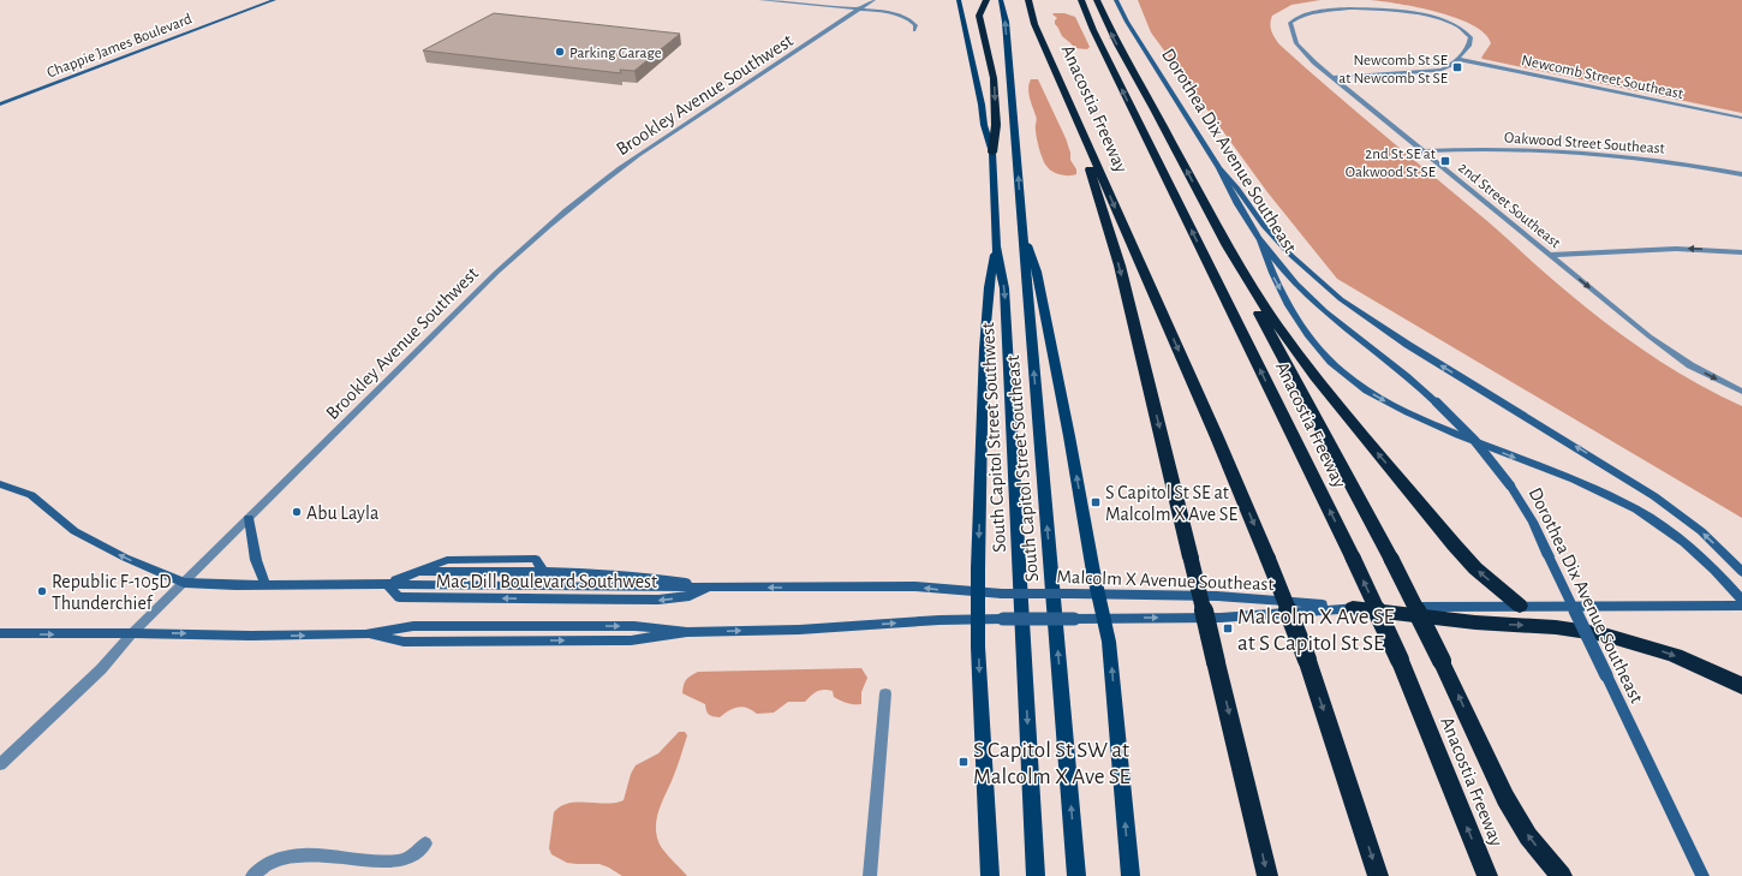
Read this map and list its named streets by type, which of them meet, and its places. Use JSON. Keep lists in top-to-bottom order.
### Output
{
  "streets": {
    "highway": ["Anacostia Freeway"],
    "main road": [
      "Chappie James Boulevard",
      "Dorothea Dix Avenue Southeast",
      "South Capitol Street Southwest",
      "South Capitol Street Southeast",
      "Malcolm X Avenue Southeast",
      "Mac Dill Boulevard Southwest"
    ],
    "street": [
      "Newcomb Street Southeast",
      "Brookley Avenue Southwest",
      "Oakwood Street Southeast",
      "2nd Street Southeast"
    ]
  },
  "crossings": [
    ["Newcomb Street Southeast", "2nd Street Southeast"],
    ["Brookley Avenue Southwest", "Mac Dill Boulevard Southwest"],
    ["Oakwood Street Southeast", "2nd Street Southeast"],
    ["Malcolm X Avenue Southeast", "Mac Dill Boulevard Southwest"]
  ],
  "places": {
    "other": ["Parking Garage", "Abu Layla", "Republic F-105D Thunderchief"],
    "transit": [
      "Newcomb St SE at Newcomb St SE",
      "2nd St SE at Oakwood St SE",
      "S Capitol St SE at Malcolm X Ave SE",
      "Malcolm X Ave SE at S Capitol St SE",
      "S Capitol St SW at Malcolm X Ave SE"
    ]
  }
}
